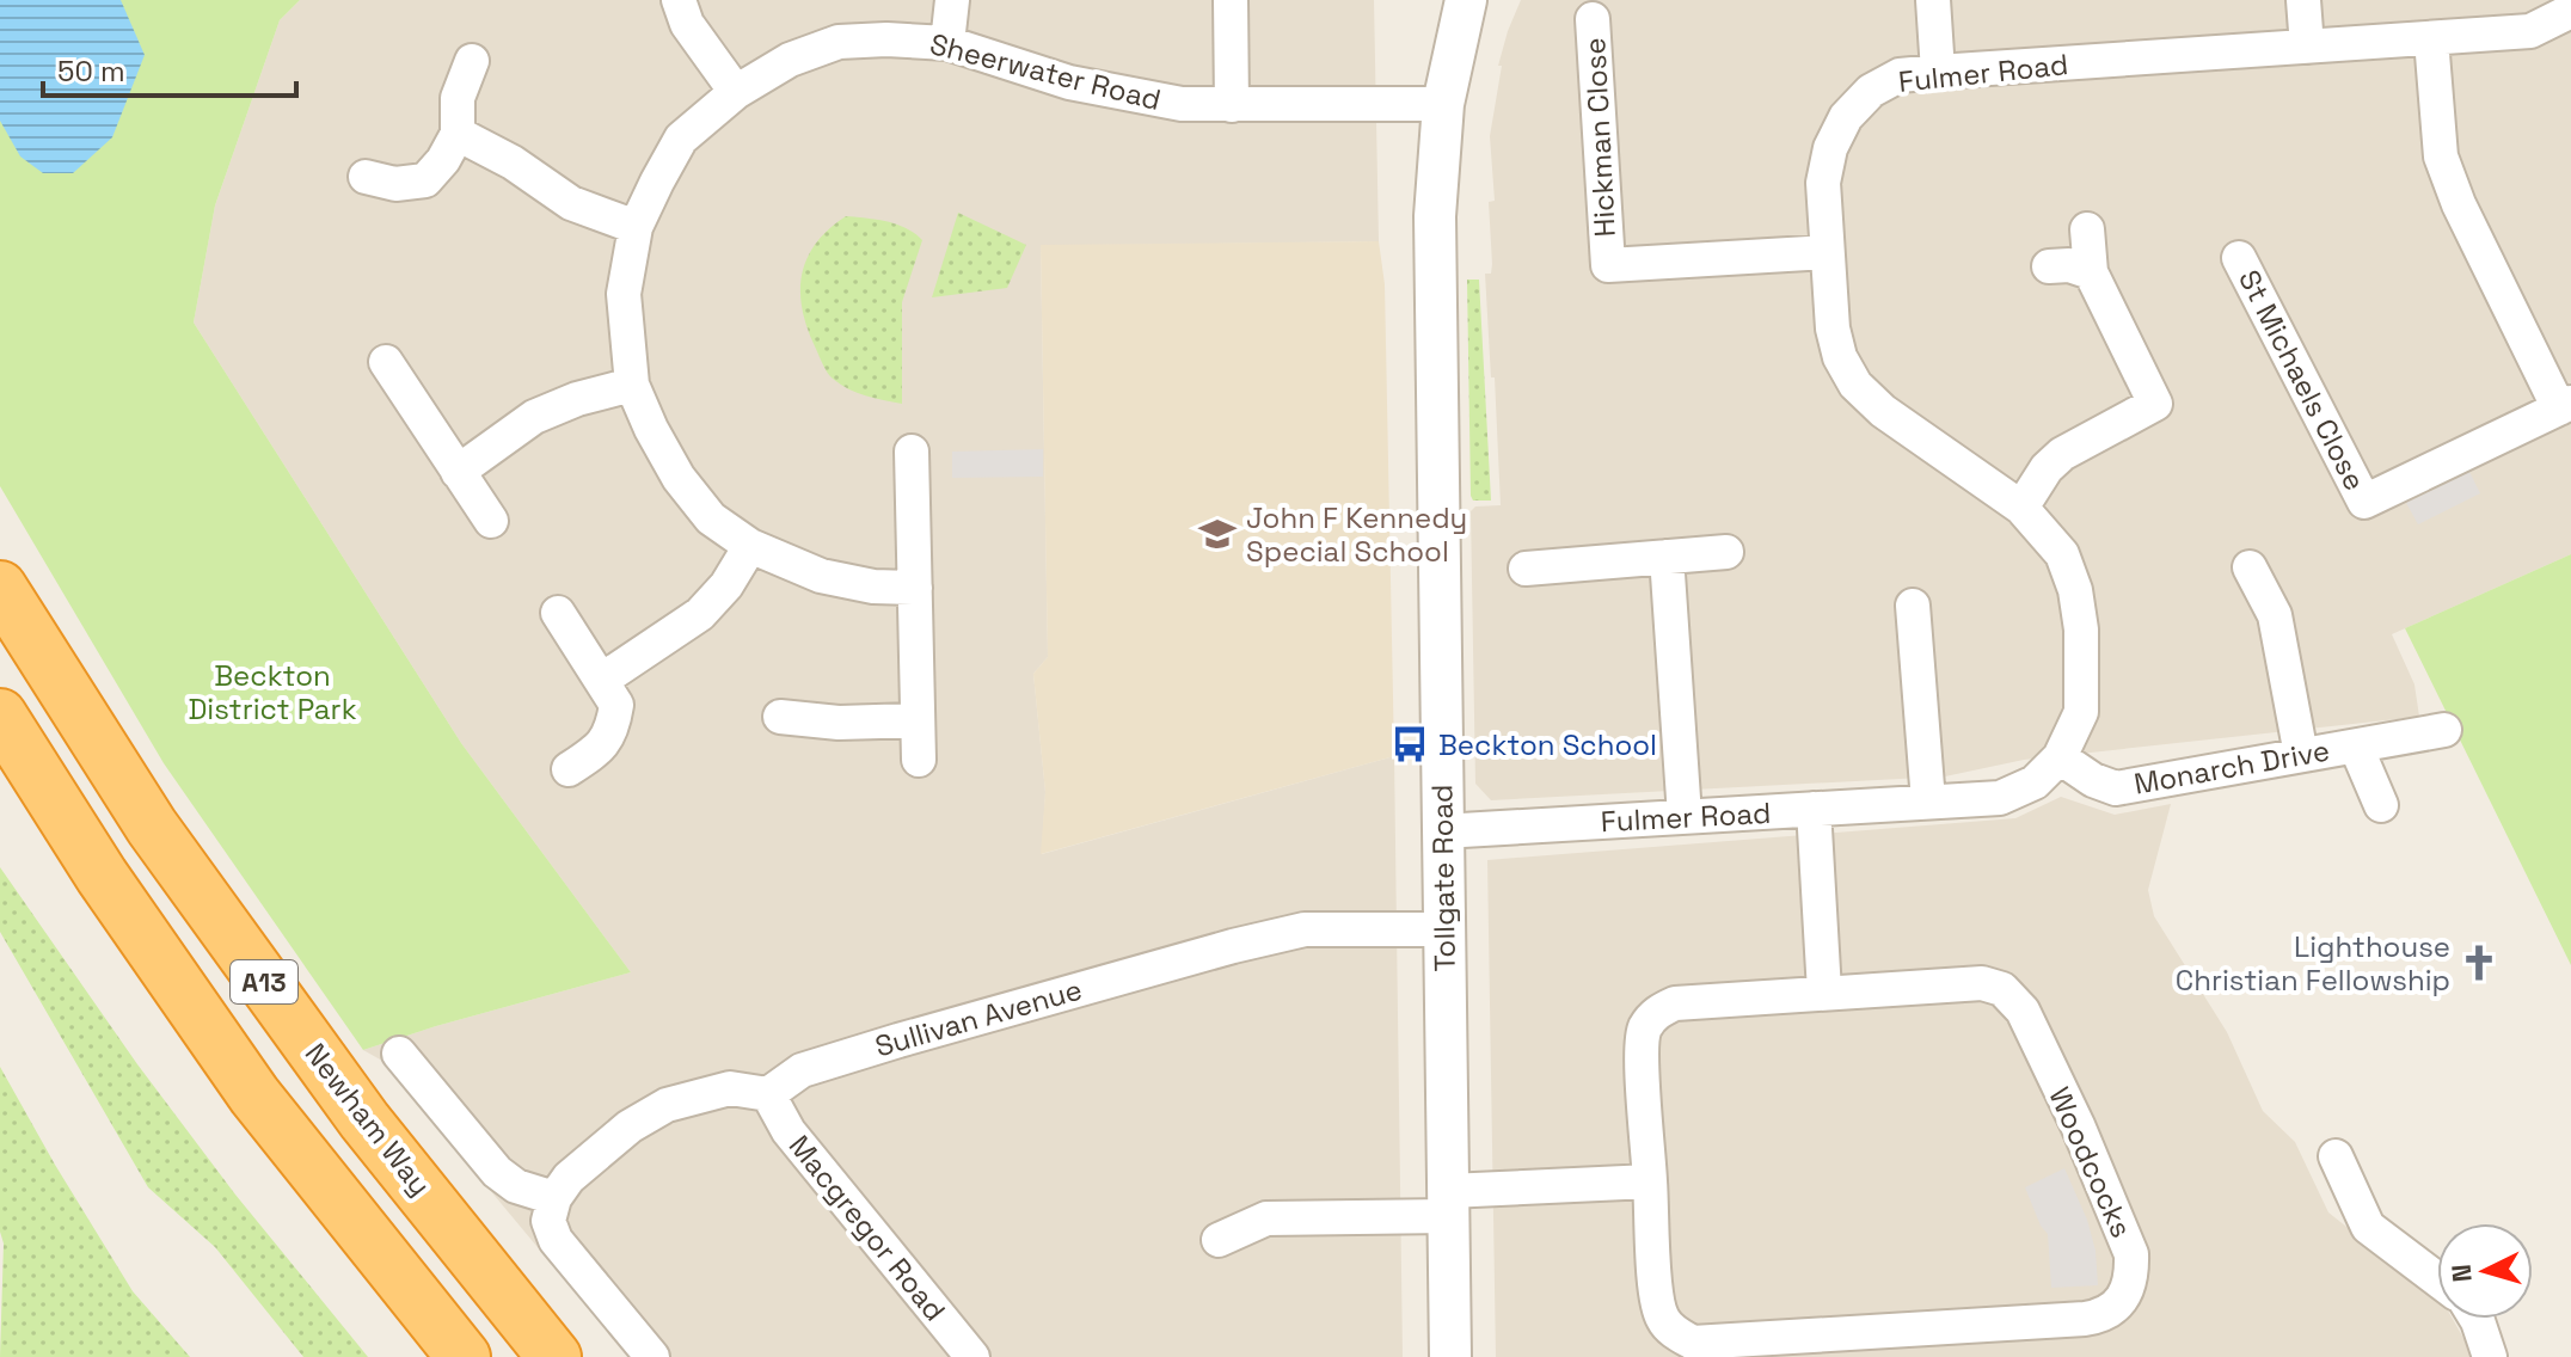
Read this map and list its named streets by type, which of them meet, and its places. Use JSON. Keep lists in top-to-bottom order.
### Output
{
  "streets": {
    "highway": ["A13", "Newham Way"],
    "street": [
      "Sheerwater Road",
      "Fulmer Road",
      "Hickman Close",
      "St Michaels Close",
      "Monarch Drive",
      "Tollgate Road",
      "Sullivan Avenue",
      "Woodcocks",
      "Macgregor Road"
    ]
  },
  "crossings": [
    ["Sheerwater Road", "Tollgate Road"],
    ["Fulmer Road", "Hickman Close"],
    ["Fulmer Road", "Monarch Drive"],
    ["Fulmer Road", "Tollgate Road"],
    ["Tollgate Road", "Sullivan Avenue"],
    ["Sullivan Avenue", "Macgregor Road"]
  ],
  "parks": ["Beckton District Park"],
  "places": {
    "school or university": ["John F Kennedy Special School"],
    "bus stop": ["Beckton School"],
    "church": ["Lighthouse Christian Fellowship"]
  },
  "scale_bar": "50 m",
  "north": "left"
}
